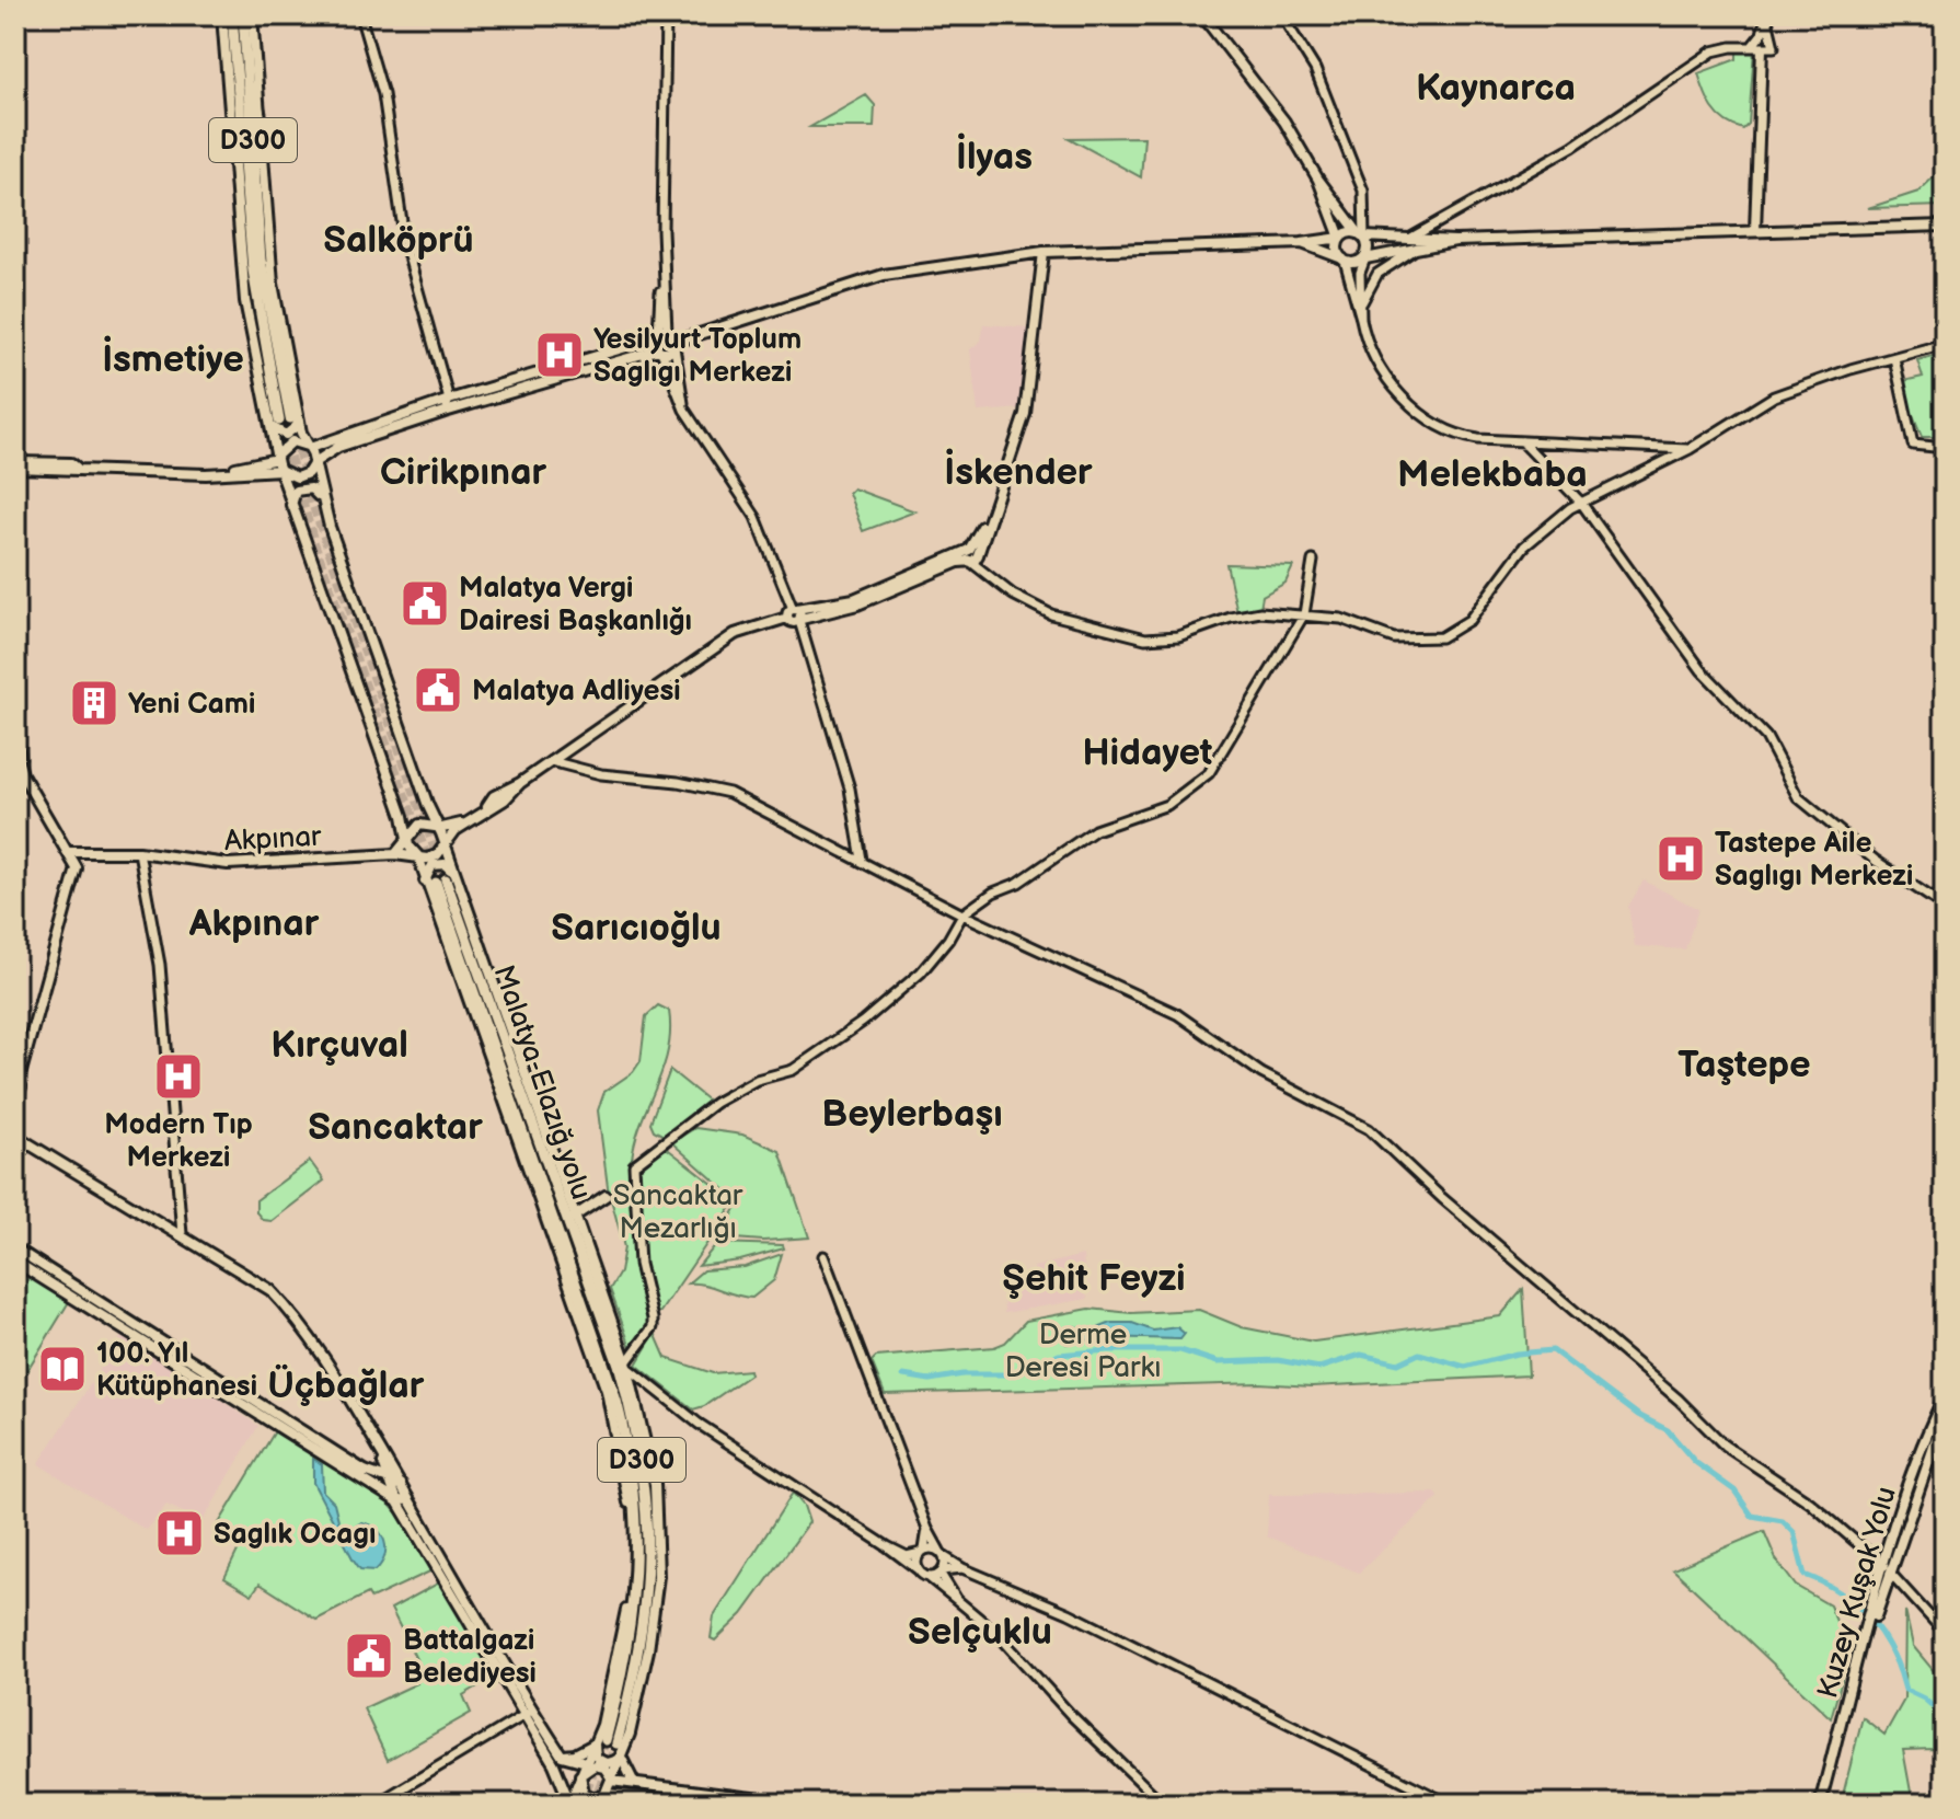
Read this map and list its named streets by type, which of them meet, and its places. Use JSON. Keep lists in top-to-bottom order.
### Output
{
  "streets": {
    "highway": ["D300", "Malatya-Elazığ yolu"],
    "main road": ["Akpınar", "Kuzey Kuşak Yolu"]
  },
  "crossings": [
    ["D300", "Malatya-Elazığ yolu"]
  ],
  "districts": [
    "Kaynarca",
    "İlyas",
    "Salköprü",
    "İsmetiye",
    "Cirikpınar",
    "İskender",
    "Melekbaba",
    "Hidayet",
    "Akpınar",
    "Sarıcıoğlu",
    "Kırçuval",
    "Taştepe",
    "Beylerbaşı",
    "Sancaktar",
    "Şehit Feyzi",
    "Üçbağlar",
    "Selçuklu"
  ],
  "parks": ["Sancaktar Mezarlığı", "Derme Deresi Parkı"],
  "places": {
    "hospital": [
      "Yesilyurt Toplum Saglıgı Merkezi",
      "Tastepe Aile Saglıgı Merkezi",
      "Modern Tıp Merkezi",
      "Saglık Ocagı"
    ],
    "public building": ["Malatya Vergi Dairesi Başkanlığı", "Malatya Adliyesi", "Battalgazi Belediyesi"],
    "building": ["Yeni Cami"],
    "library": ["100. Yıl Kütüphanesi"]
  }
}
